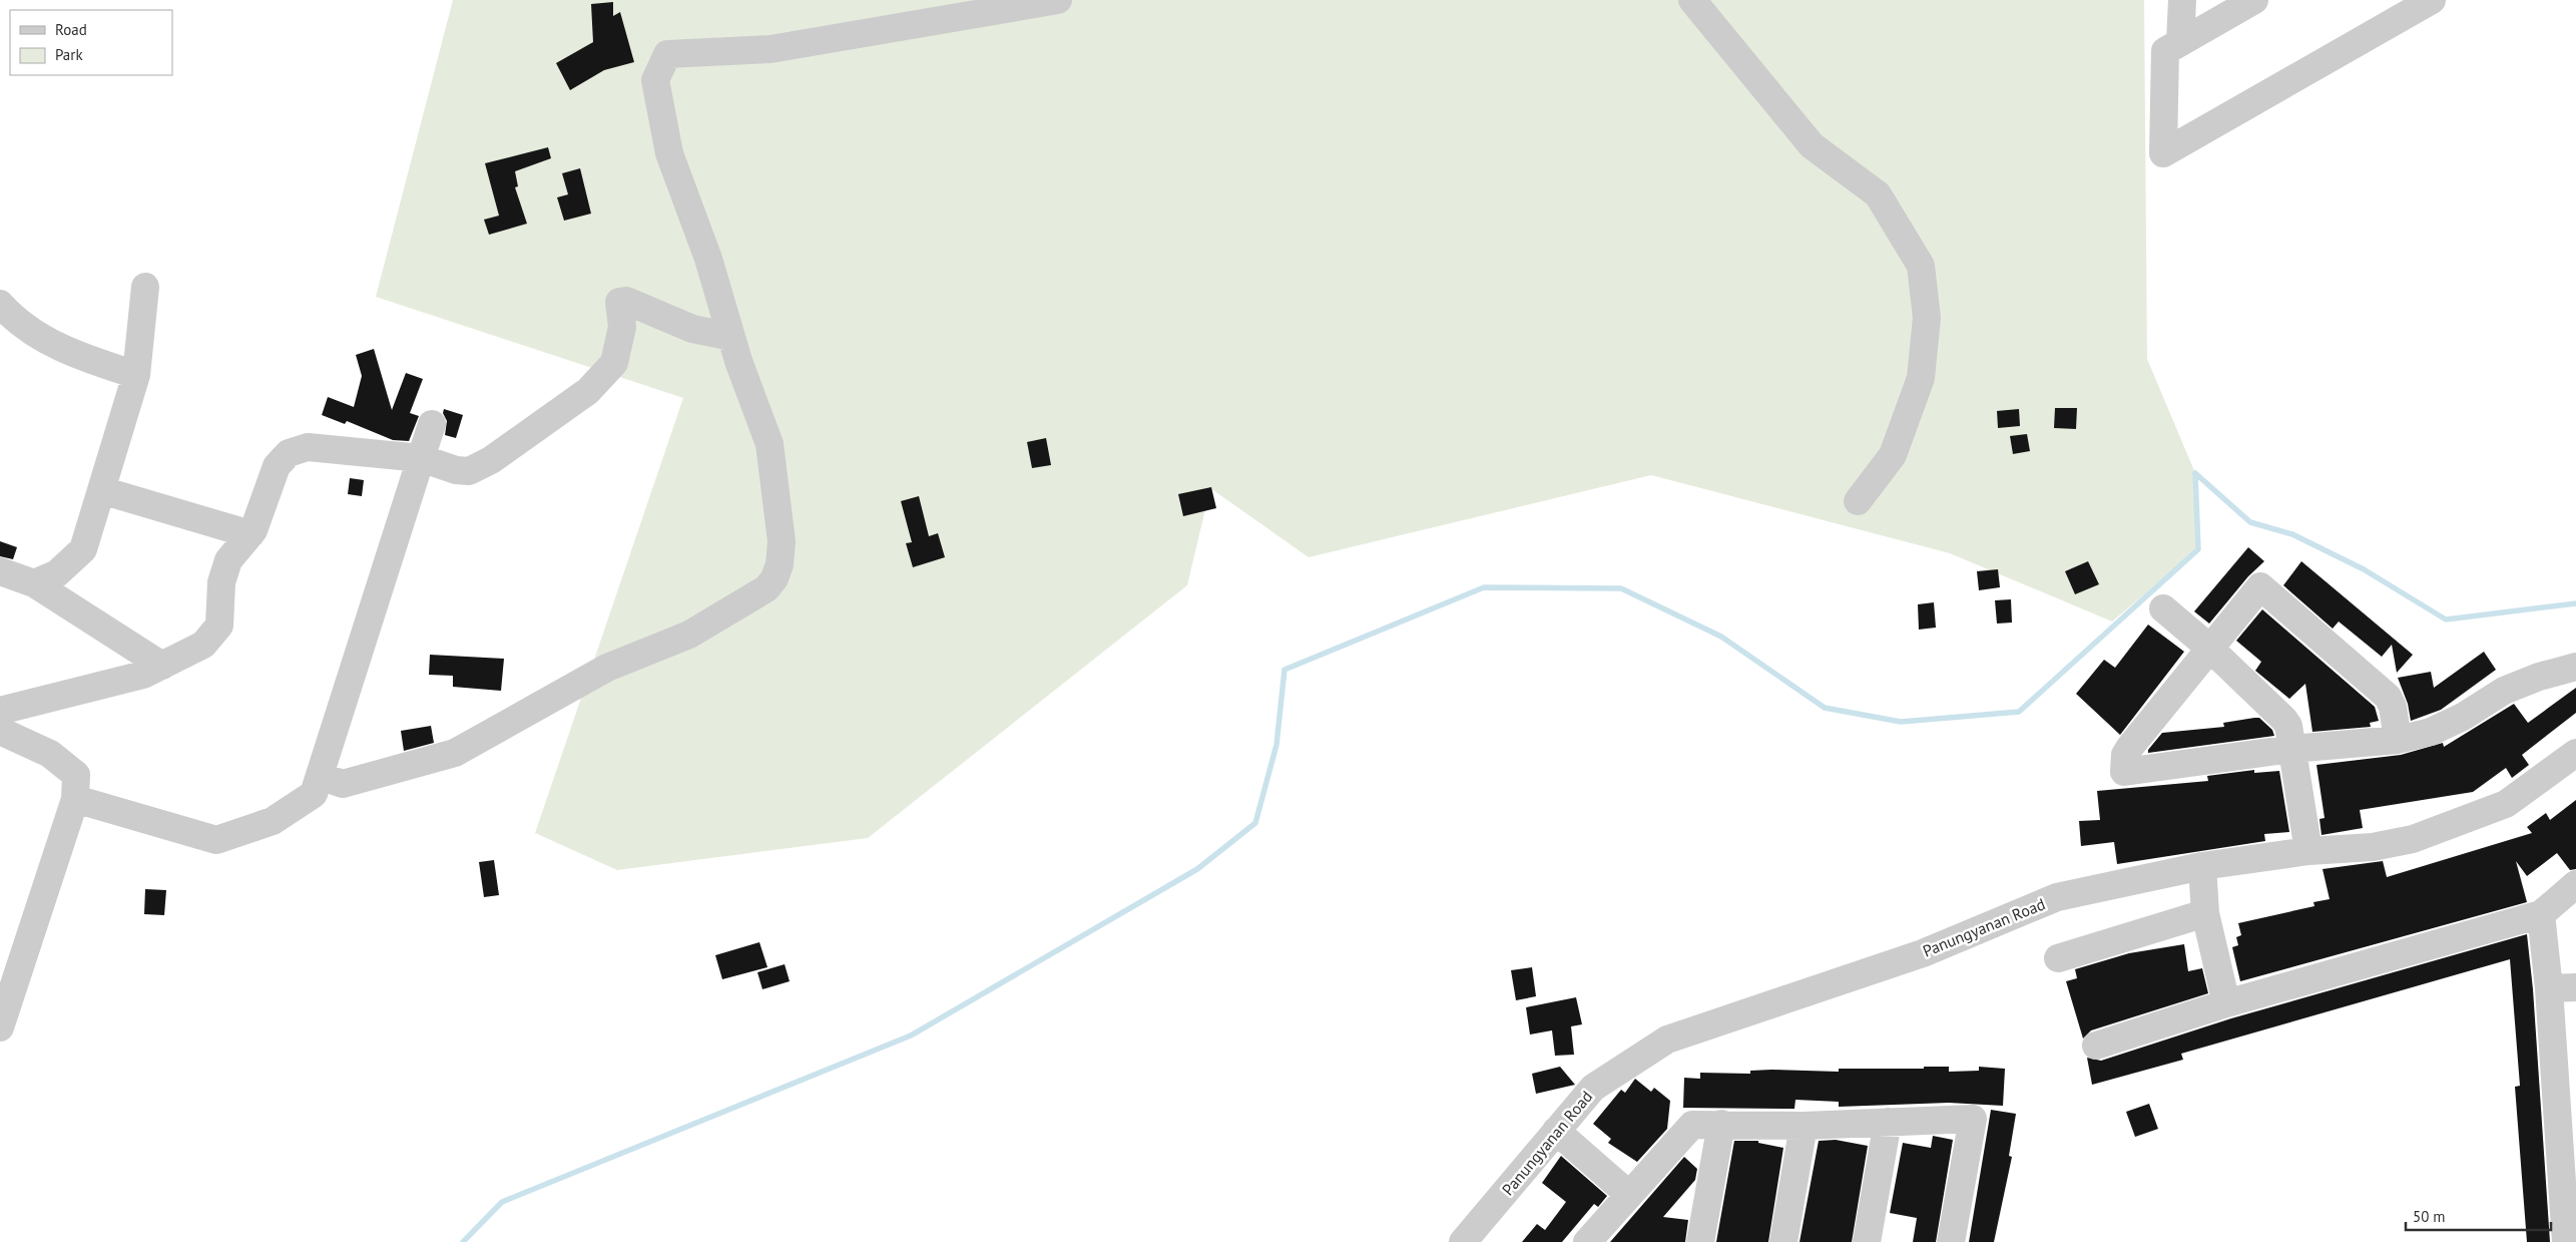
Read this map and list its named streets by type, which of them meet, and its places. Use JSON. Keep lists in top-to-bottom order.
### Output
{
  "streets": {
    "street": ["Panungyanan Road"]
  },
  "legend": ["Road", "Park"],
  "scale_bar": "50 m"
}
